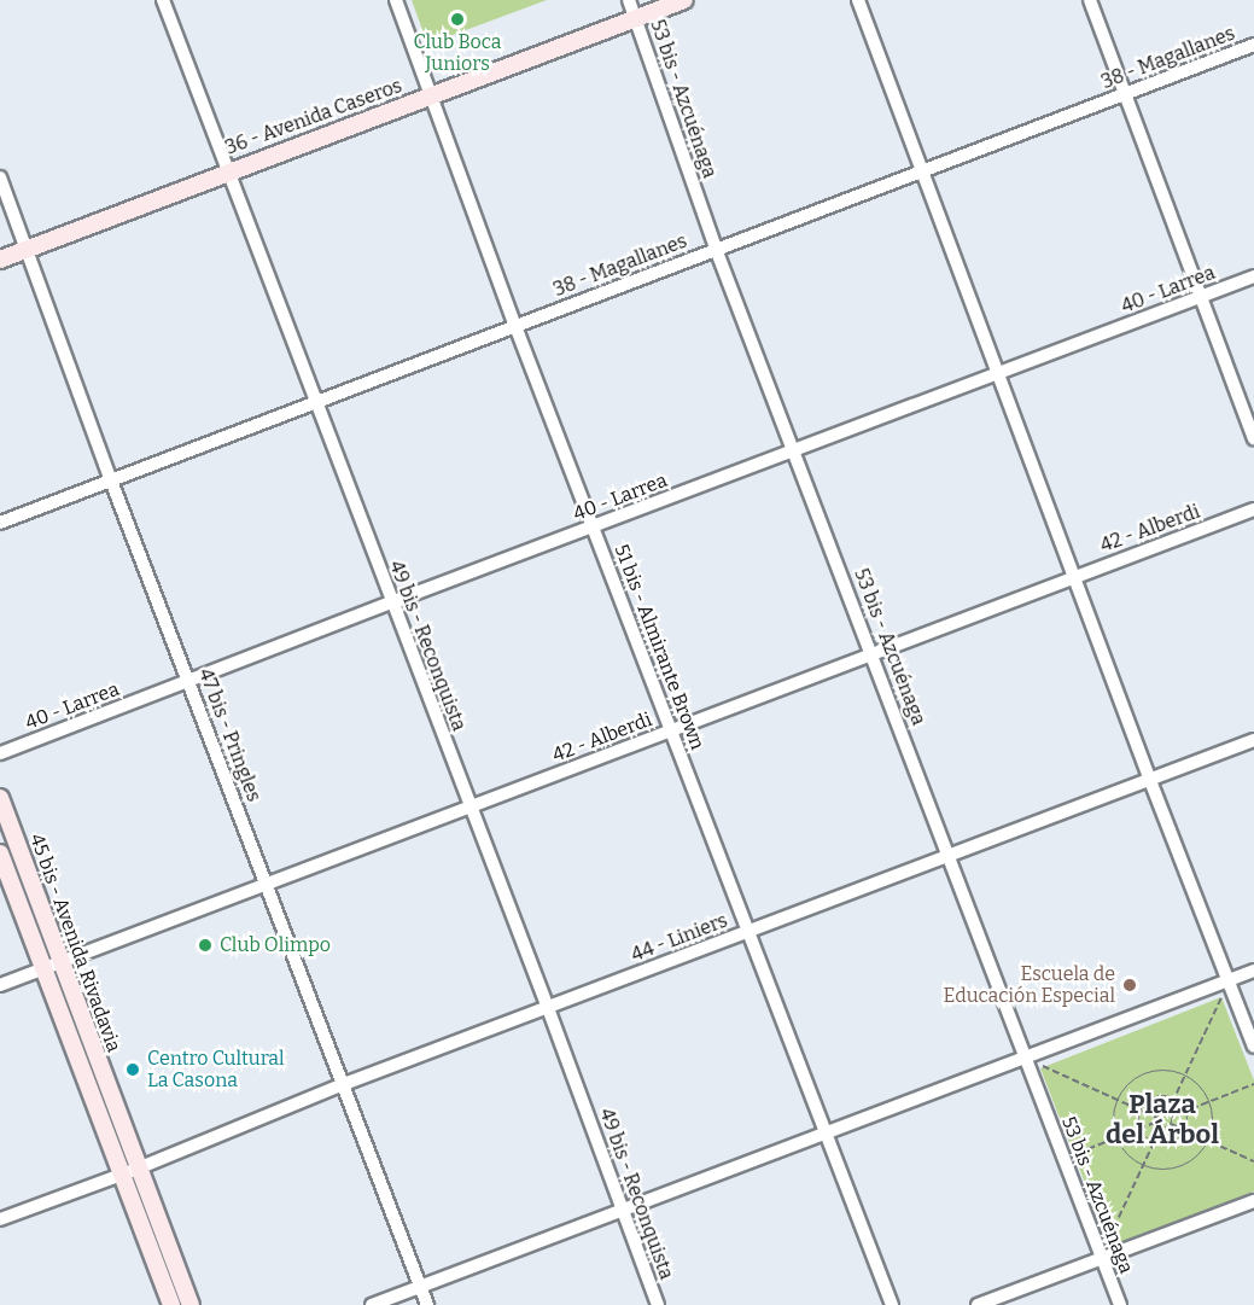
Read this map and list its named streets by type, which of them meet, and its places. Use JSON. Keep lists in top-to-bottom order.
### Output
{
  "streets": {
    "main road": ["36 - Avenida Caseros", "45 bis - Avenida Rivadavia"],
    "street": [
      "38 - Magallanes",
      "53 bis - Azcuénaga",
      "40 - Larrea",
      "42 - Alberdi",
      "49 bis - Reconquista",
      "51 bis - Almirante Brown",
      "47 bis - Pringles",
      "44 - Liniers"
    ]
  },
  "crossings": [
    ["38 - Magallanes", "53 bis - Azcuénaga"],
    ["38 - Magallanes", "49 bis - Reconquista"],
    ["38 - Magallanes", "51 bis - Almirante Brown"],
    ["38 - Magallanes", "47 bis - Pringles"],
    ["53 bis - Azcuénaga", "36 - Avenida Caseros"],
    ["53 bis - Azcuénaga", "40 - Larrea"],
    ["53 bis - Azcuénaga", "42 - Alberdi"],
    ["53 bis - Azcuénaga", "44 - Liniers"],
    ["36 - Avenida Caseros", "49 bis - Reconquista"],
    ["36 - Avenida Caseros", "51 bis - Almirante Brown"],
    ["36 - Avenida Caseros", "47 bis - Pringles"],
    ["40 - Larrea", "49 bis - Reconquista"],
    ["40 - Larrea", "51 bis - Almirante Brown"],
    ["40 - Larrea", "47 bis - Pringles"],
    ["42 - Alberdi", "49 bis - Reconquista"],
    ["42 - Alberdi", "51 bis - Almirante Brown"],
    ["42 - Alberdi", "47 bis - Pringles"],
    ["42 - Alberdi", "45 bis - Avenida Rivadavia"],
    ["49 bis - Reconquista", "44 - Liniers"],
    ["51 bis - Almirante Brown", "44 - Liniers"],
    ["47 bis - Pringles", "44 - Liniers"],
    ["44 - Liniers", "45 bis - Avenida Rivadavia"]
  ],
  "districts": ["Plaza del Árbol"],
  "places": [
    "Club Boca Juniors",
    "Club Olimpo",
    "Escuela de Educación Especial",
    "Centro Cultural La Casona"
  ]
}
